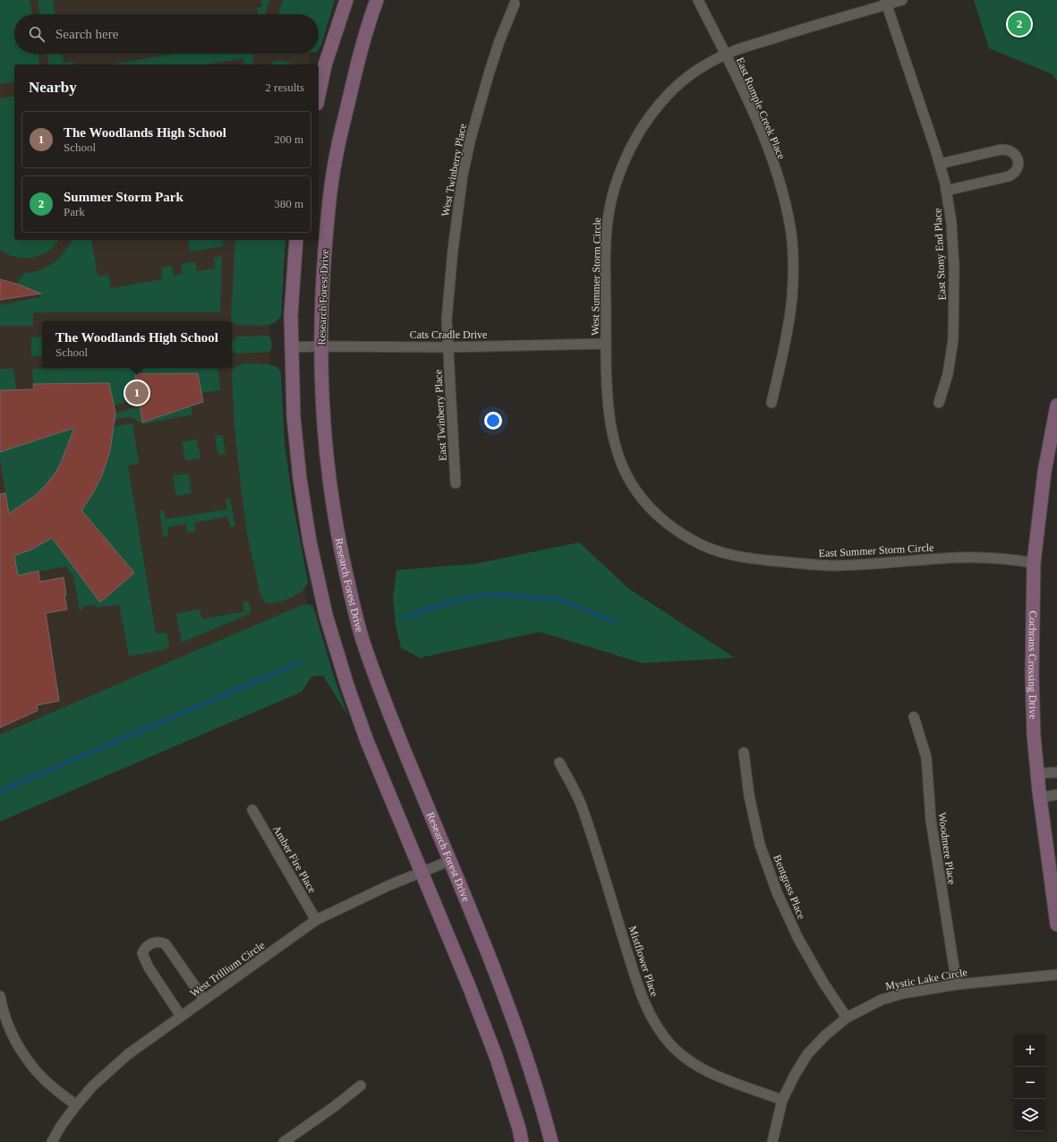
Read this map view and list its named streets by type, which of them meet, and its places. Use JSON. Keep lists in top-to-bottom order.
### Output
{
  "streets": {
    "main road": ["Research Forest Drive", "Cochrans Crossing Drive"],
    "street": [
      "East Rumple Creek Place",
      "West Twinberry Place",
      "East Stony End Place",
      "West Summer Storm Circle",
      "Cats Cradle Drive",
      "East Twinberry Place",
      "East Summer Storm Circle",
      "Woodmere Place",
      "Amber Fire Place",
      "Bentgrass Place",
      "Mistflower Place",
      "West Trillium Circle",
      "Mystic Lake Circle"
    ]
  },
  "crossings": [
    ["East Rumple Creek Place", "West Summer Storm Circle"],
    ["West Twinberry Place", "Cats Cradle Drive"],
    ["West Twinberry Place", "East Twinberry Place"],
    ["East Stony End Place", "West Summer Storm Circle"],
    ["West Summer Storm Circle", "Cats Cradle Drive"],
    ["West Summer Storm Circle", "East Summer Storm Circle"],
    ["Research Forest Drive", "Cats Cradle Drive"],
    ["Research Forest Drive", "West Trillium Circle"],
    ["Cats Cradle Drive", "East Twinberry Place"],
    ["Cats Cradle Drive", "East Summer Storm Circle"],
    ["East Summer Storm Circle", "Cochrans Crossing Drive"],
    ["Woodmere Place", "Mystic Lake Circle"],
    ["Amber Fire Place", "West Trillium Circle"],
    ["Bentgrass Place", "Mystic Lake Circle"],
    ["Mistflower Place", "Mystic Lake Circle"]
  ],
  "page": {
    "pins": ["2", "1"],
    "search": "Search here",
    "heading": ["Nearby", "2 results"],
    "list": [
      {
        "mark": "1",
        "name": "The Woodlands High School",
        "note": "School",
        "value": "200 m"
      },
      {
        "mark": "2",
        "name": "Summer Storm Park",
        "note": "Park",
        "value": "380 m"
      }
    ],
    "popup": ["The Woodlands High School", "School"],
    "map_buttons": ["+", "−"]
  }
}
